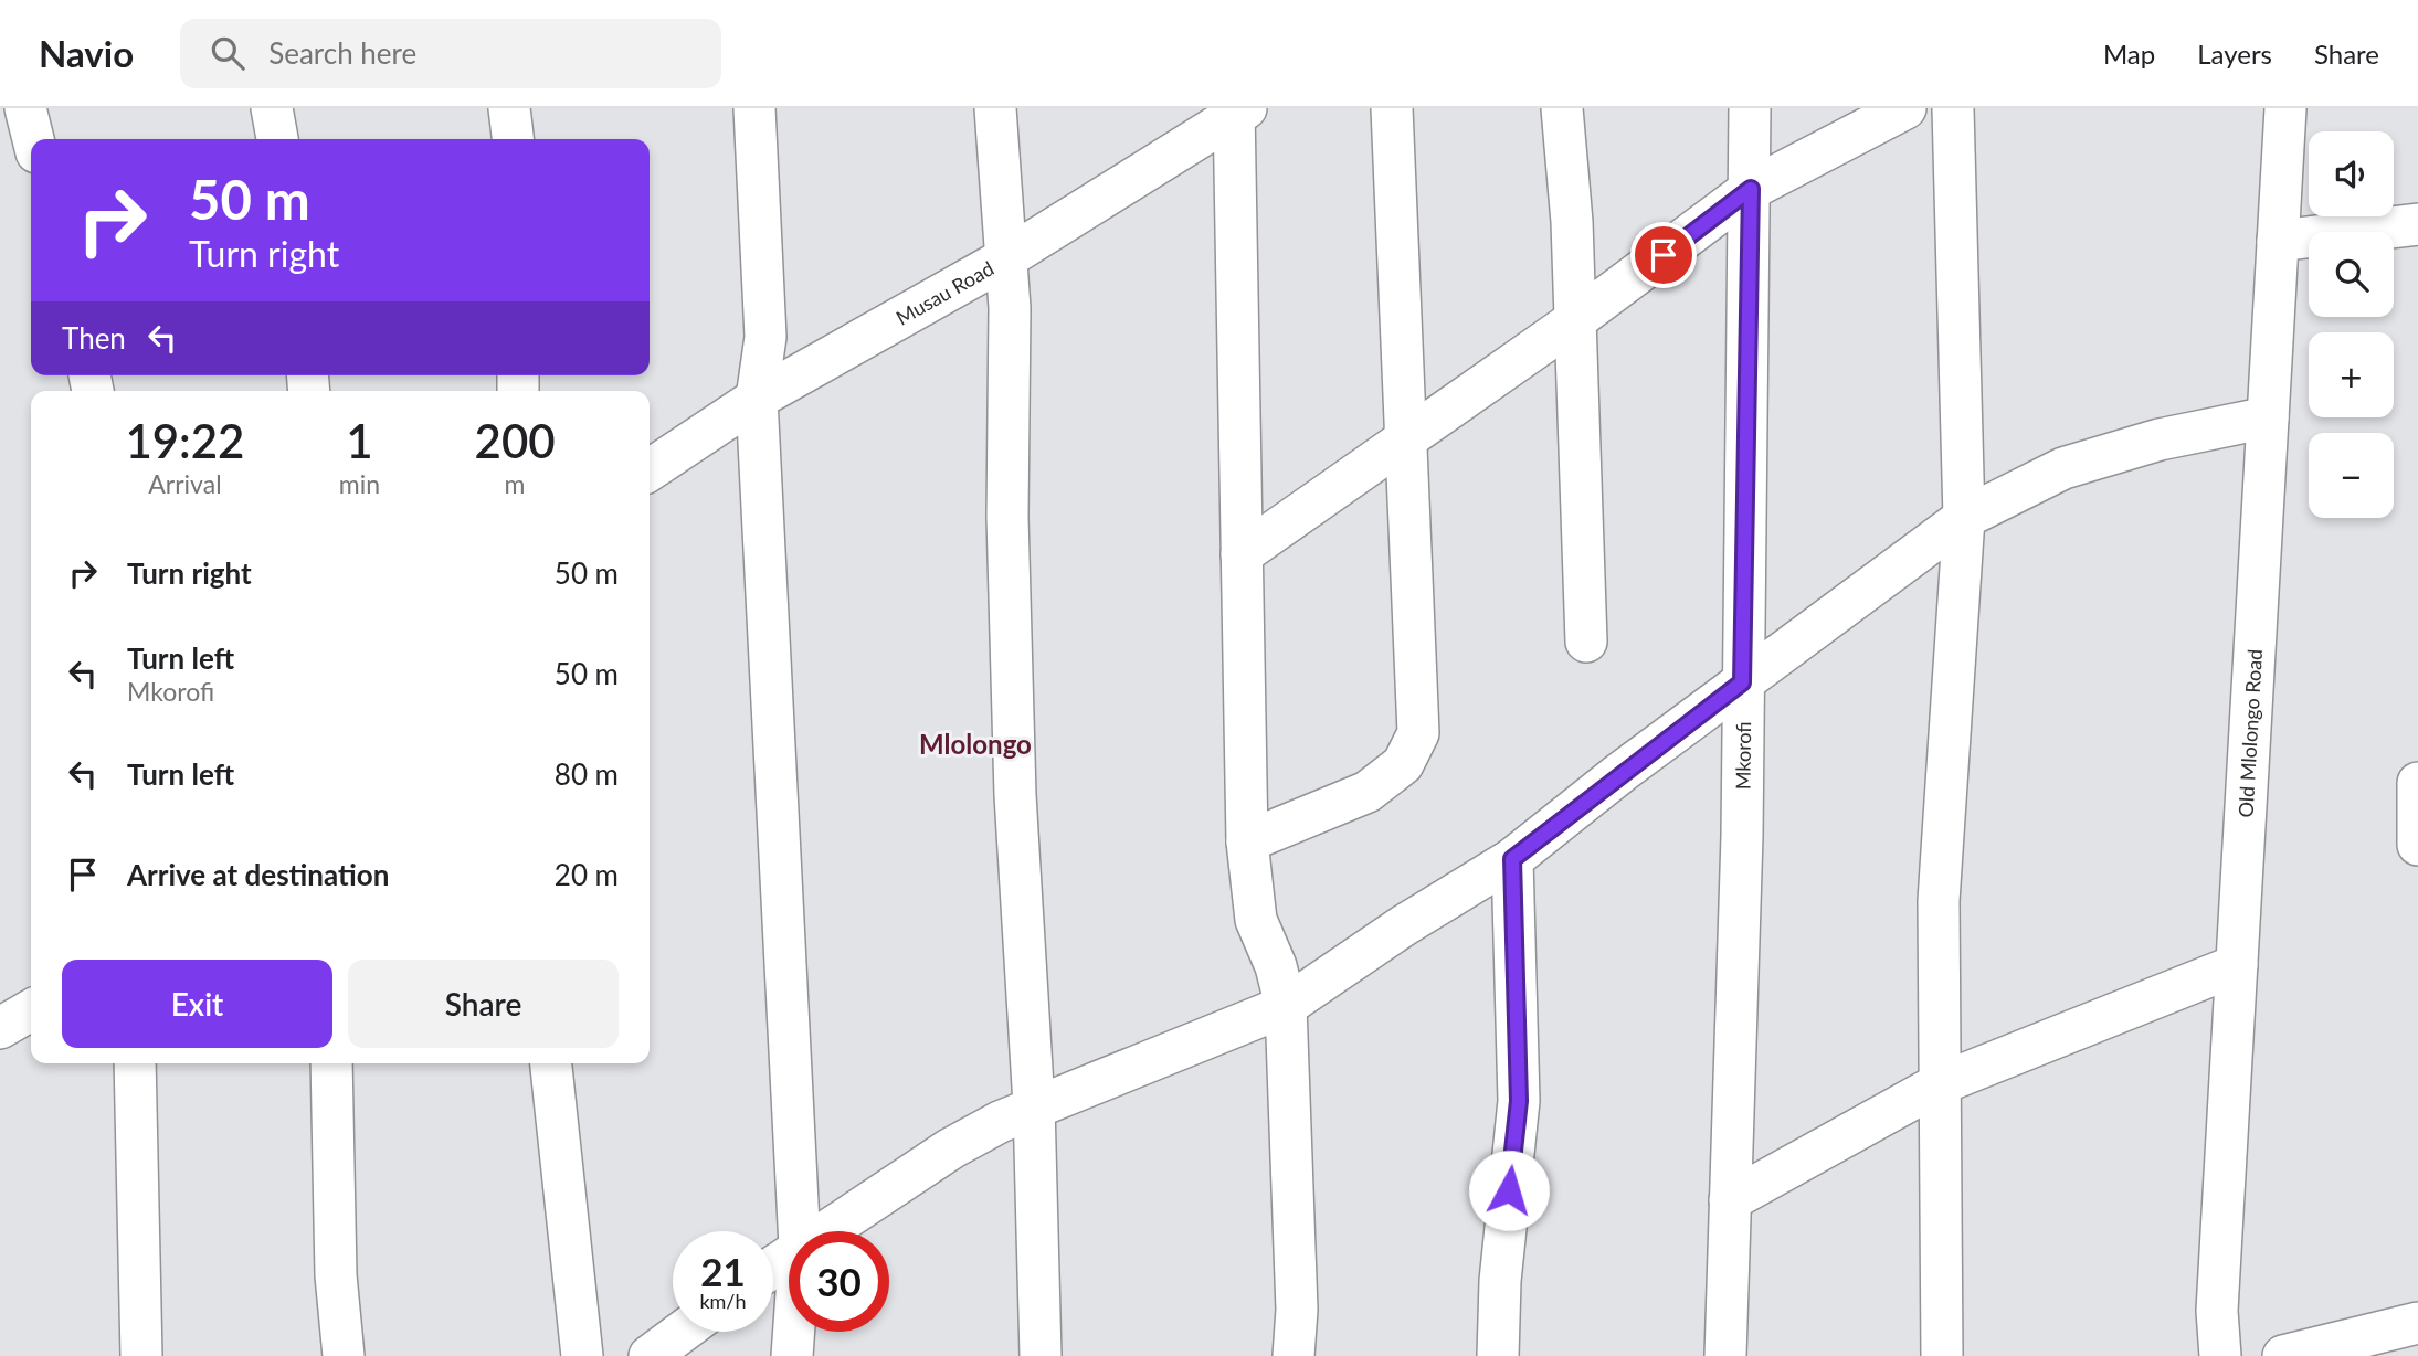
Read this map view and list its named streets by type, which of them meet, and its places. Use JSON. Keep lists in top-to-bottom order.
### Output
{
  "streets": {
    "street": ["Musau Road", "Old Mlolongo Road", "Mkorofi"]
  },
  "districts": ["Mlolongo"],
  "page": {
    "header": "Navio",
    "search": "Search here",
    "nav": ["Map", "Layers", "Share"],
    "map_buttons": ["+", "−"],
    "turn": ["50 m", "Turn right"],
    "then": "Then",
    "eta": [
      "19:22",
      "Arrival",
      "1",
      "min",
      "200",
      "m"
    ],
    "list": [
      {
        "name": "Turn right",
        "value": "50 m"
      },
      {
        "name": "Turn left",
        "note": "Mkorofi",
        "value": "50 m"
      },
      {
        "name": "Turn left",
        "value": "80 m"
      },
      {
        "name": "Arrive at destination",
        "value": "20 m"
      }
    ],
    "buttons": ["Exit", "Share"],
    "speed": "21 km/h",
    "limit": "30"
  }
}
